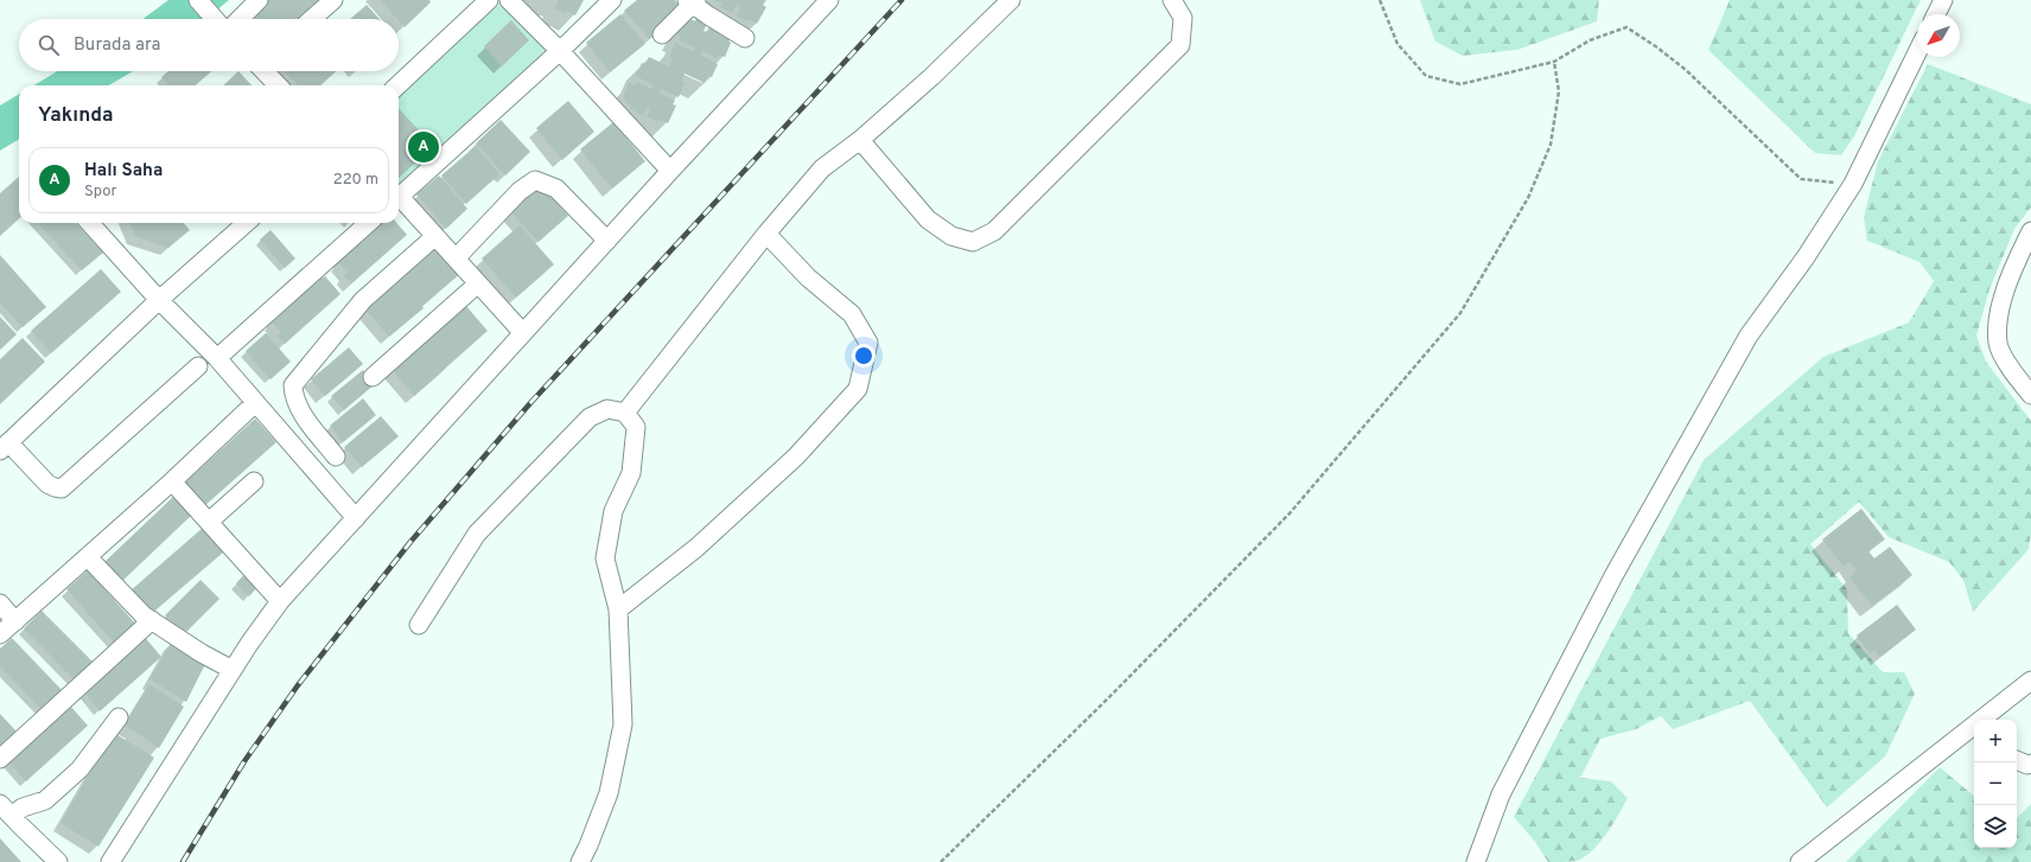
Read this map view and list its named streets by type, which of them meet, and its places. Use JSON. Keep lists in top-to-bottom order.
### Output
{
  "north": "bottom left",
  "page": {
    "search": "Burada ara",
    "heading": "Yakında",
    "pins": "A",
    "list": [
      {
        "mark": "A",
        "name": "Halı Saha",
        "note": "Spor",
        "value": "220 m"
      }
    ],
    "map_buttons": ["+", "−"]
  }
}
